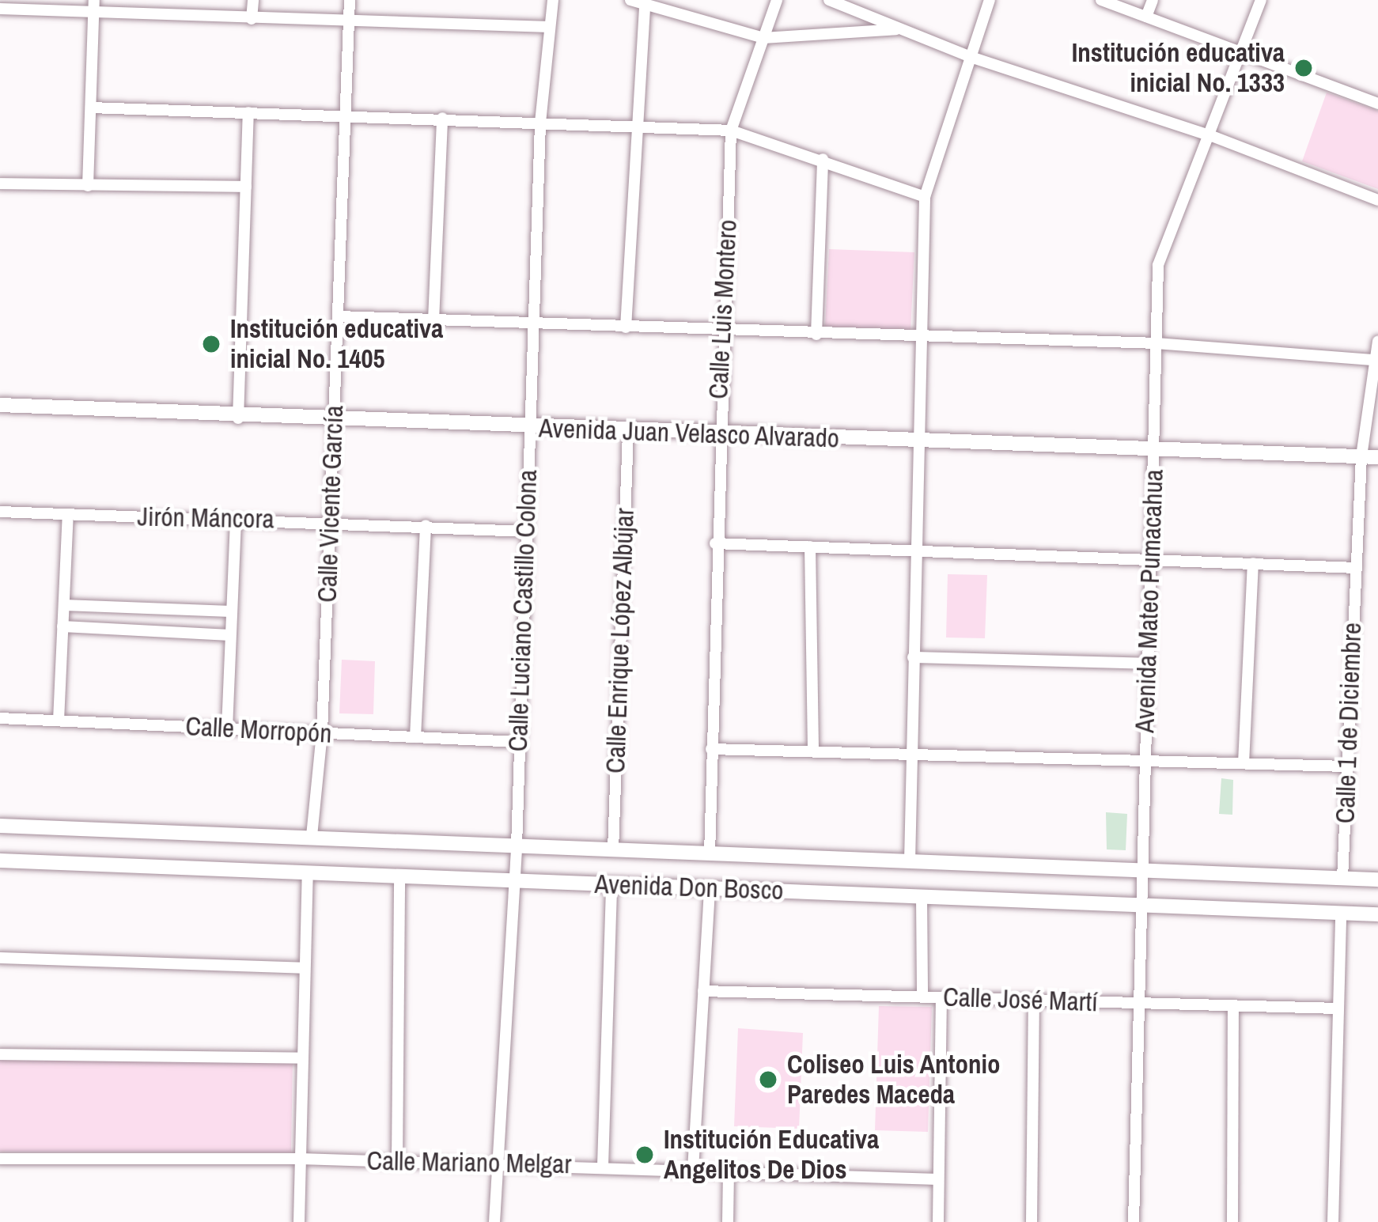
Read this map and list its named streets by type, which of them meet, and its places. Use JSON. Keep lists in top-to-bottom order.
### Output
{
  "streets": {
    "street": [
      "Calle Luis Montero",
      "Avenida Juan Velasco Alvarado",
      "Calle Vicente García",
      "Jirón Máncora",
      "Avenida Mateo Pumacahua",
      "Calle Luciano Castillo Colona",
      "Calle Enrique López Albújar",
      "Calle 1 de Diciembre",
      "Calle Morropón",
      "Avenida Don Bosco",
      "Calle José Martí",
      "Calle Mariano Melgar"
    ]
  },
  "crossings": [
    ["Calle Luis Montero", "Avenida Juan Velasco Alvarado"],
    ["Calle Luis Montero", "Avenida Don Bosco"],
    ["Avenida Juan Velasco Alvarado", "Calle Vicente García"],
    ["Avenida Juan Velasco Alvarado", "Avenida Mateo Pumacahua"],
    ["Avenida Juan Velasco Alvarado", "Calle Luciano Castillo Colona"],
    ["Avenida Juan Velasco Alvarado", "Calle Enrique López Albújar"],
    ["Avenida Juan Velasco Alvarado", "Calle 1 de Diciembre"],
    ["Calle Vicente García", "Jirón Máncora"],
    ["Calle Vicente García", "Calle Morropón"],
    ["Calle Vicente García", "Avenida Don Bosco"],
    ["Jirón Máncora", "Calle Luciano Castillo Colona"],
    ["Avenida Mateo Pumacahua", "Avenida Don Bosco"],
    ["Avenida Mateo Pumacahua", "Calle José Martí"],
    ["Calle Luciano Castillo Colona", "Calle Morropón"],
    ["Calle Luciano Castillo Colona", "Avenida Don Bosco"],
    ["Calle Luciano Castillo Colona", "Calle Mariano Melgar"],
    ["Calle Enrique López Albújar", "Avenida Don Bosco"],
    ["Calle 1 de Diciembre", "Avenida Don Bosco"]
  ],
  "places": [
    "Institución educativa inicial No. 1333",
    "Institución educativa inicial No. 1405",
    "Coliseo Luis Antonio Paredes Maceda",
    "Institución Educativa Angelitos De Dios"
  ]
}
